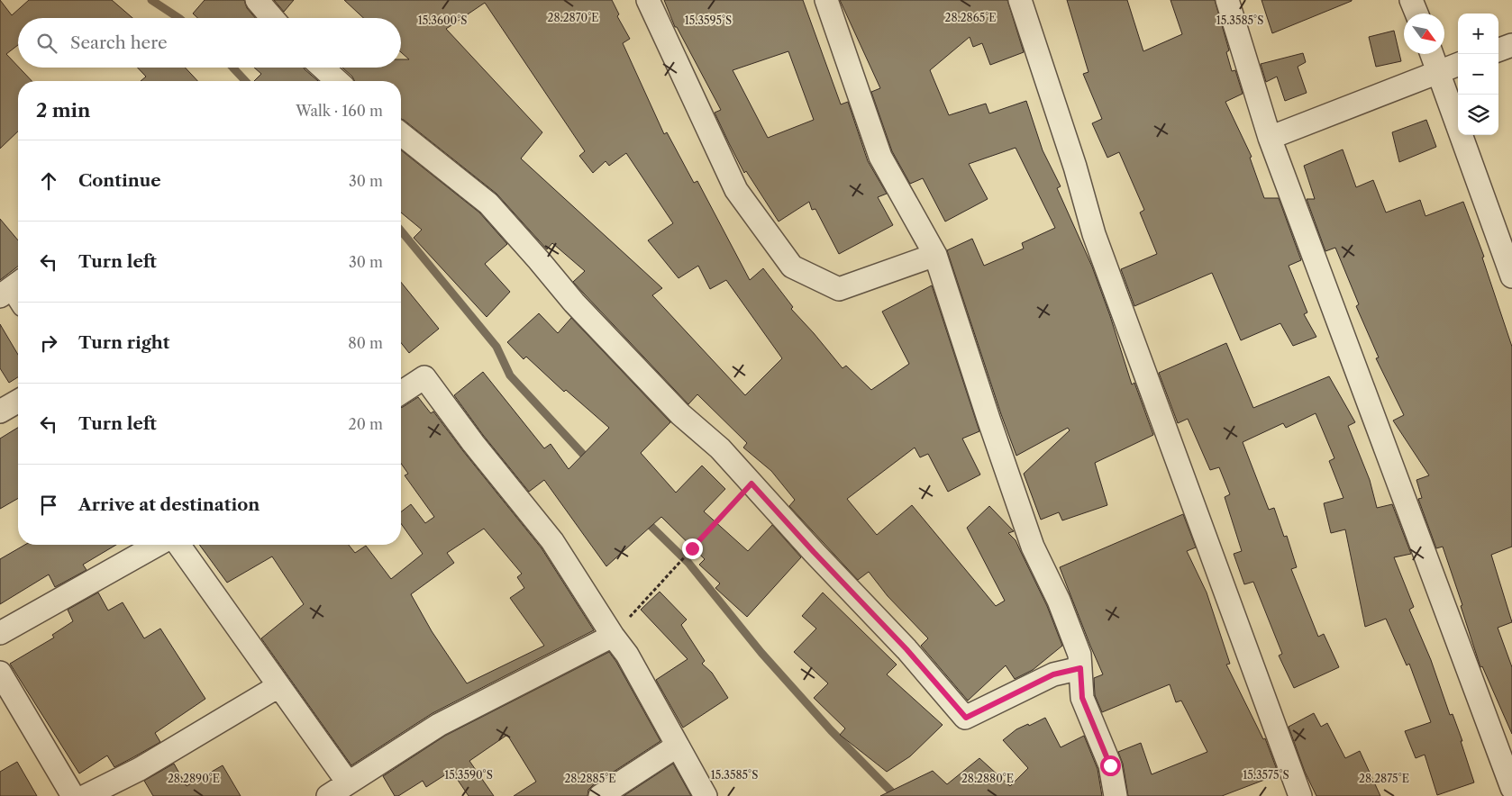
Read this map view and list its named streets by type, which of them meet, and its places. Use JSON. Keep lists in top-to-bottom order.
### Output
{
  "north": "bottom right",
  "page": {
    "map_buttons": ["+", "−"],
    "search": "Search here",
    "heading": ["2 min", "Walk · 160 m"],
    "list": [
      ["Continue", "30 m"],
      ["Turn left", "30 m"],
      ["Turn right", "80 m"],
      ["Turn left", "20 m"],
      "Arrive at destination"
    ]
  },
  "coordinates": [
    "28.2865°E",
    "28.2870°E",
    "15.3600°S",
    "15.3595°S",
    "15.3585°S",
    "15.3590°S",
    "15.3575°S",
    "28.2890°E",
    "28.2885°E",
    "28.2880°E",
    "28.2875°E"
  ]
}
